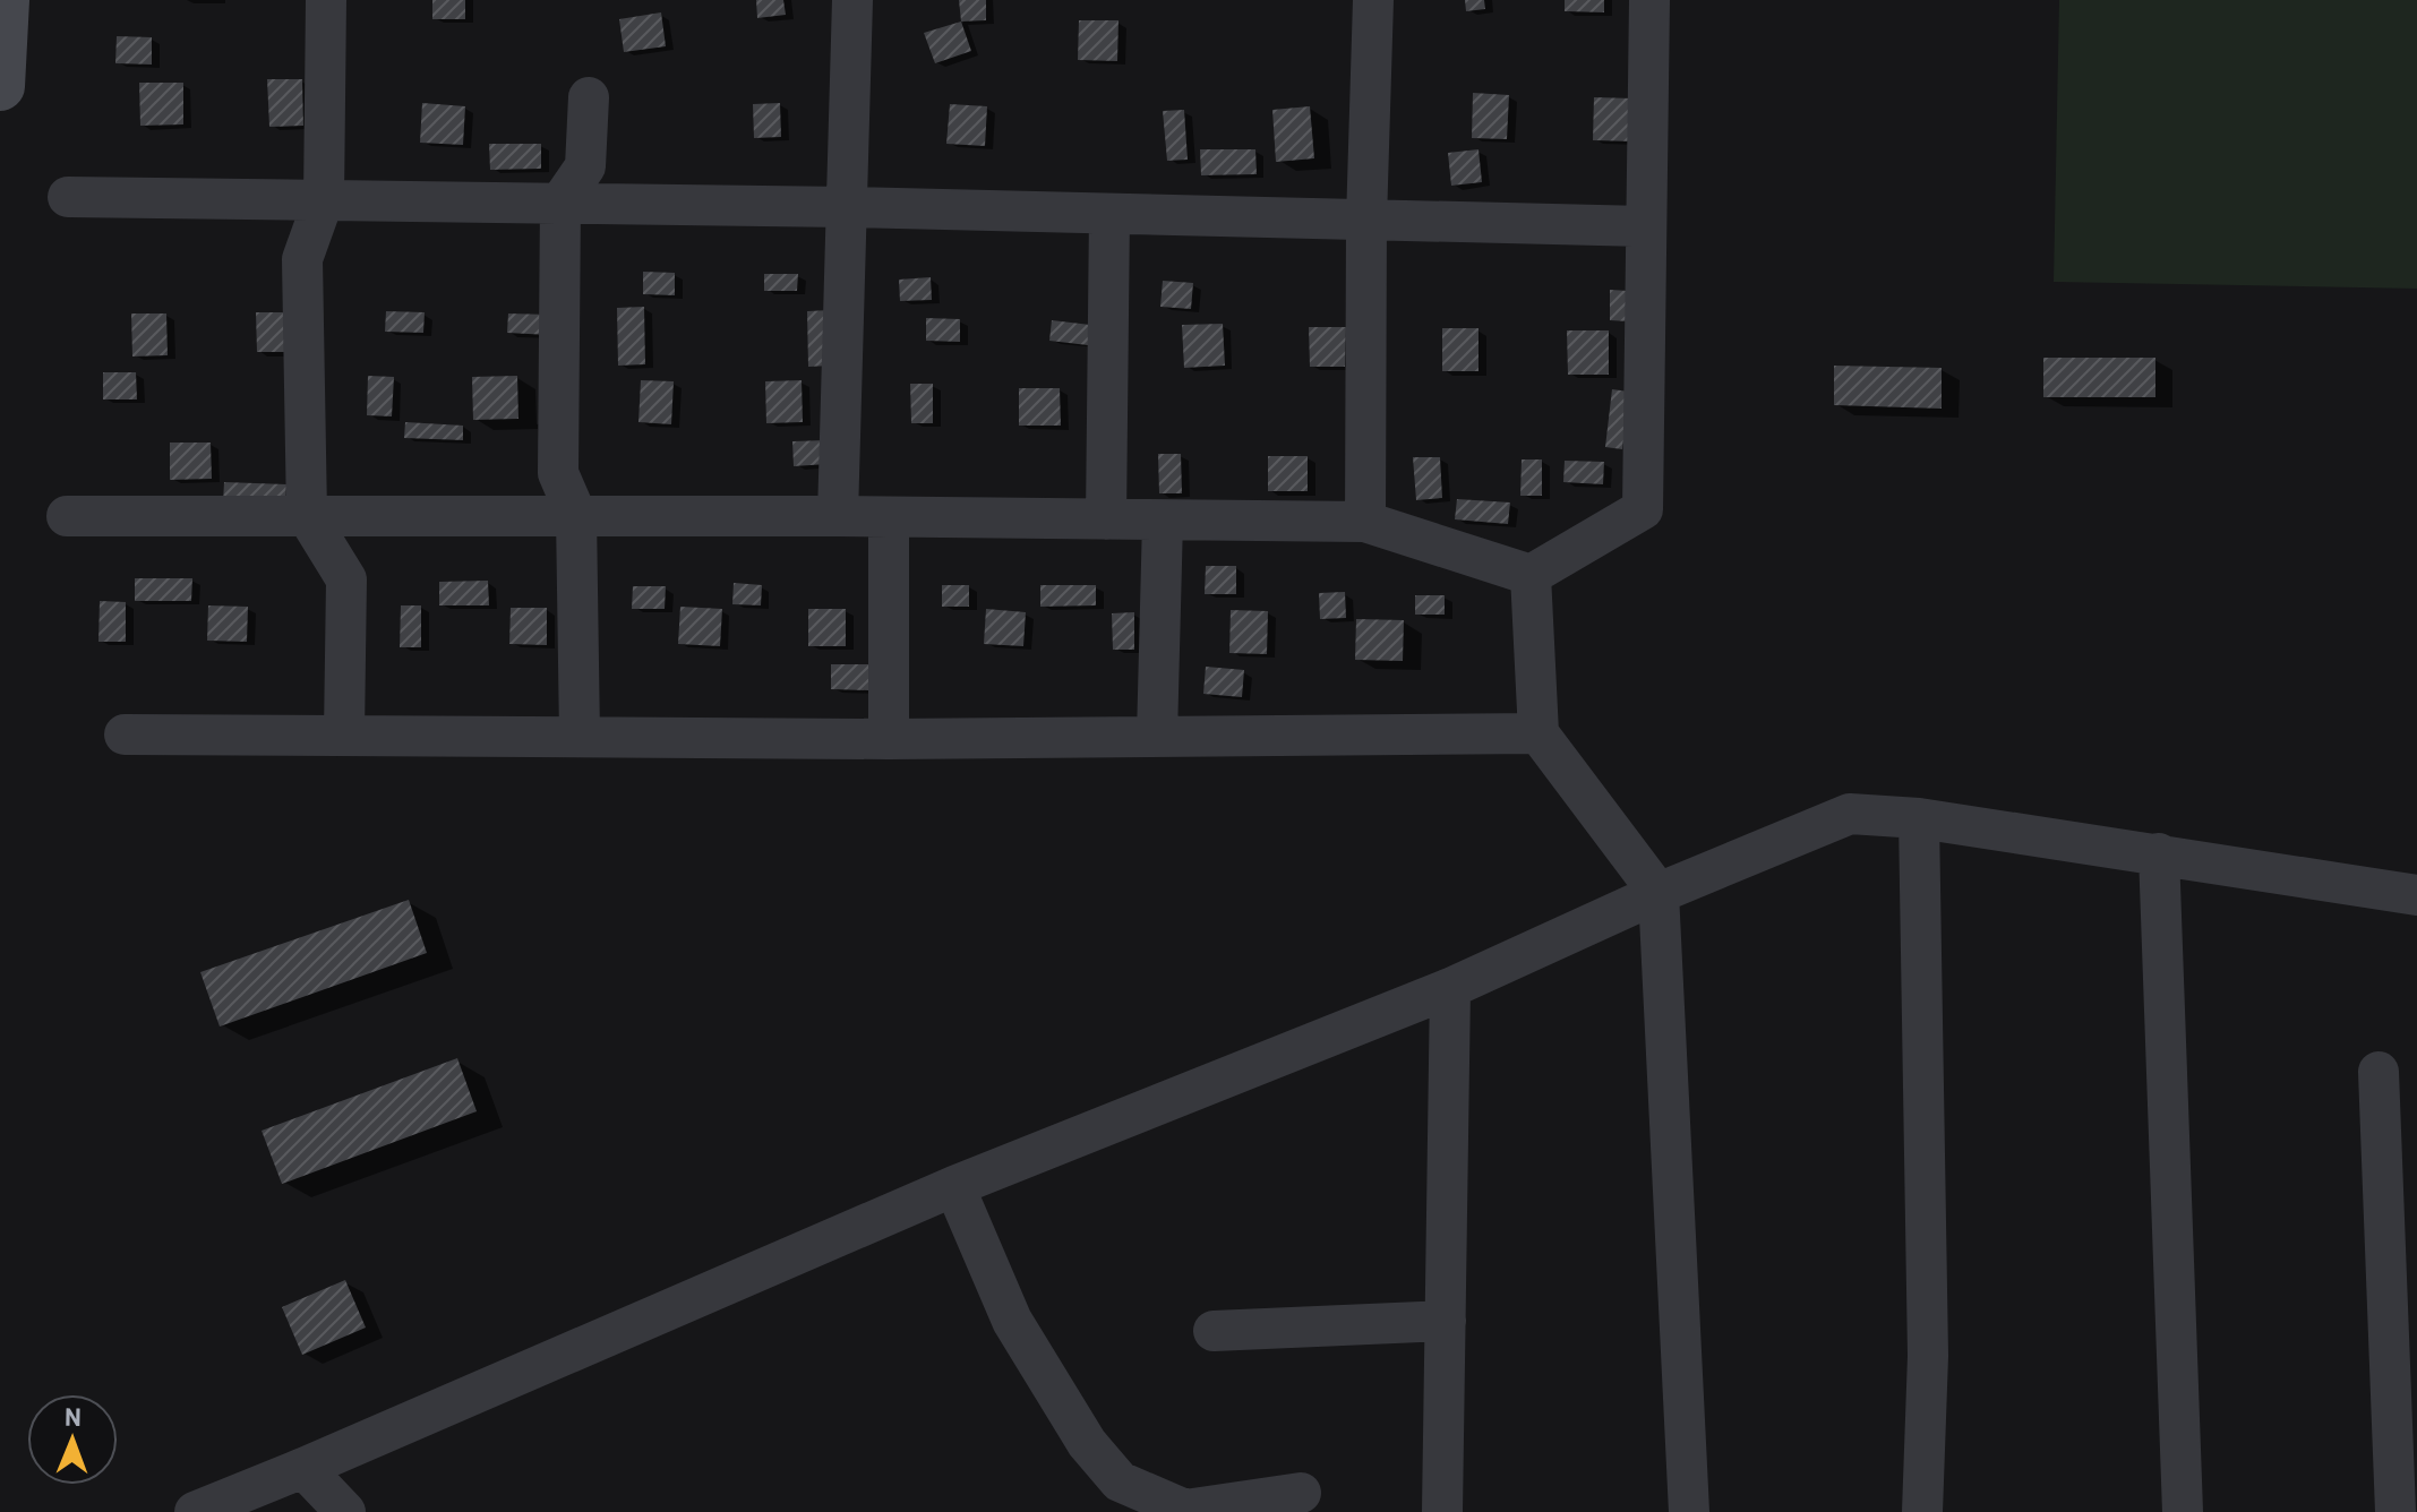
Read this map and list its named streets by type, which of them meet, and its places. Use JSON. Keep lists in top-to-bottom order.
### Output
{
  "north": "top"
}
